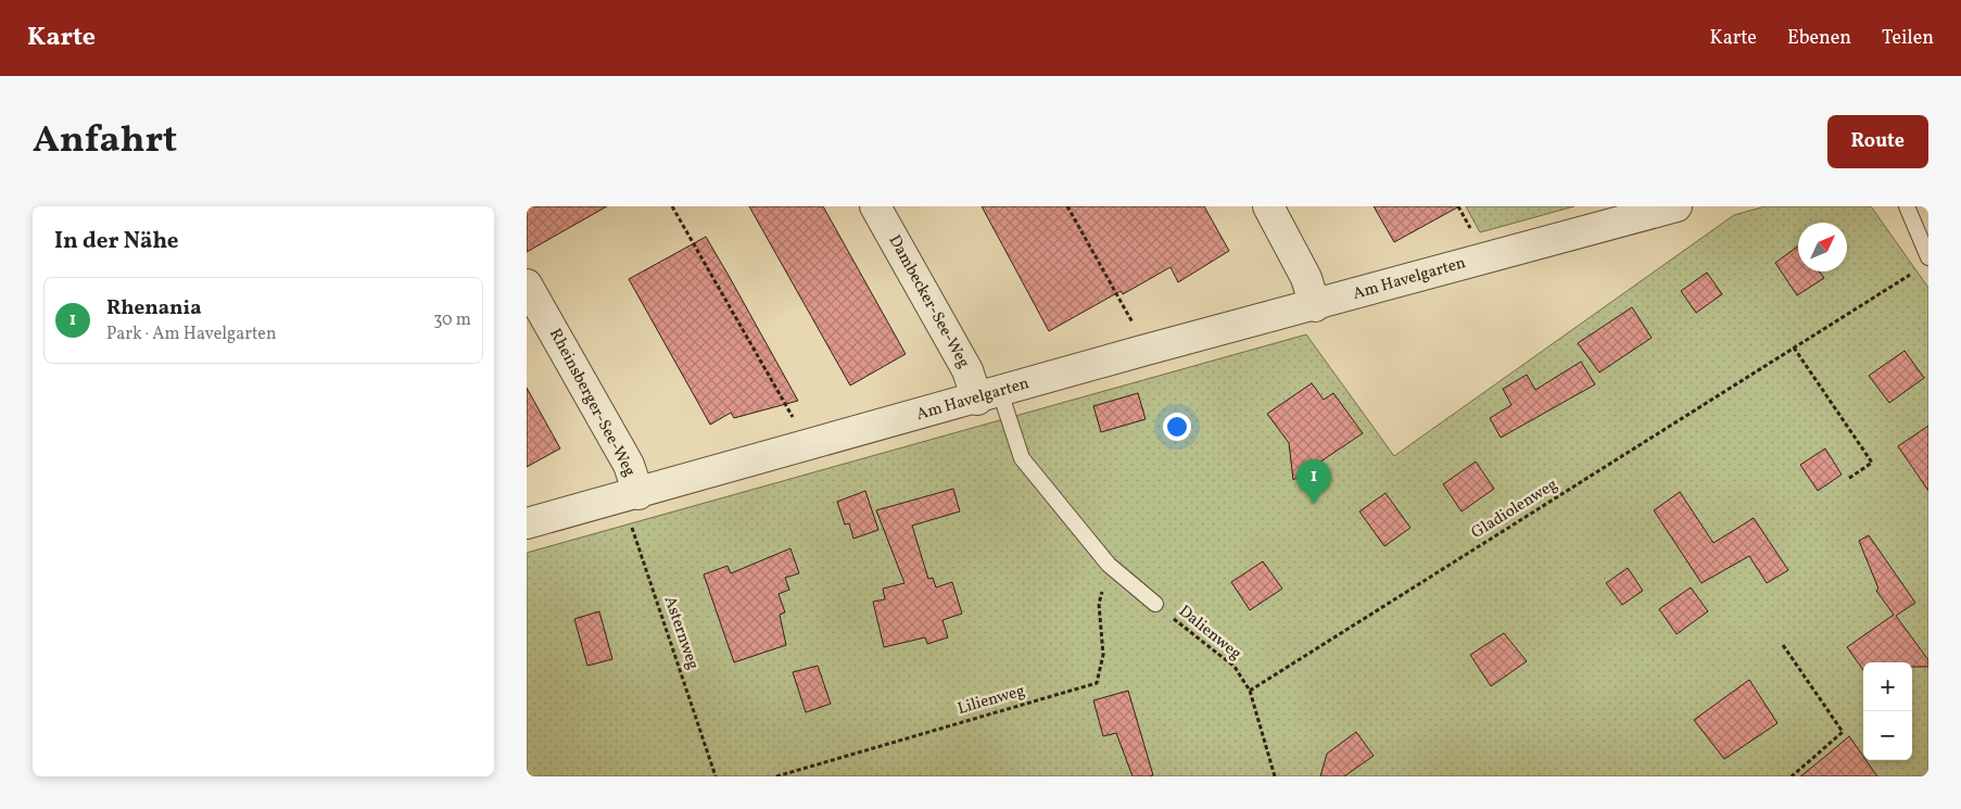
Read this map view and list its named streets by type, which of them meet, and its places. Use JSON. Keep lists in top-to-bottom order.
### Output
{
  "streets": {
    "street": ["Am Havelgarten", "Dambecker-See-Weg", "Rheinsberger-See-Weg"],
    "path": [
      "Gladiolenweg",
      "Asternweg",
      "Dalienweg",
      "Lilienweg"
    ]
  },
  "crossings": [
    ["Am Havelgarten", "Dambecker-See-Weg"],
    ["Am Havelgarten", "Rheinsberger-See-Weg"],
    ["Am Havelgarten", "Asternweg"],
    ["Rheinsberger-See-Weg", "Asternweg"],
    ["Gladiolenweg", "Dalienweg"]
  ],
  "north": "top right",
  "page": {
    "header": "Karte",
    "nav": ["Karte", "Ebenen", "Teilen"],
    "title": "Anfahrt",
    "buttons": "Route",
    "heading": "In der Nähe",
    "list": [
      {
        "mark": "1",
        "name": "Rhenania",
        "note": "Park · Am Havelgarten",
        "value": "30 m"
      }
    ],
    "pins": "1",
    "map_buttons": ["+", "−"]
  }
}
